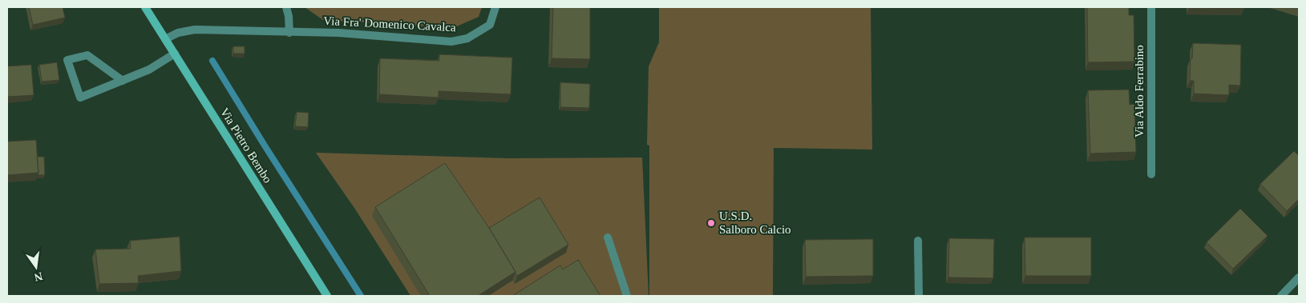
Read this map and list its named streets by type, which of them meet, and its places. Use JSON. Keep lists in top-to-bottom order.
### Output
{
  "streets": {
    "main road": ["Via Pietro Bembo"],
    "street": ["Via Fra' Domenico Cavalca", "Via Aldo Ferrabino"]
  },
  "crossings": [
    ["Via Fra' Domenico Cavalca", "Via Pietro Bembo"]
  ],
  "places": ["U.S.D. Salboro Calcio"],
  "north": "bottom"
}
